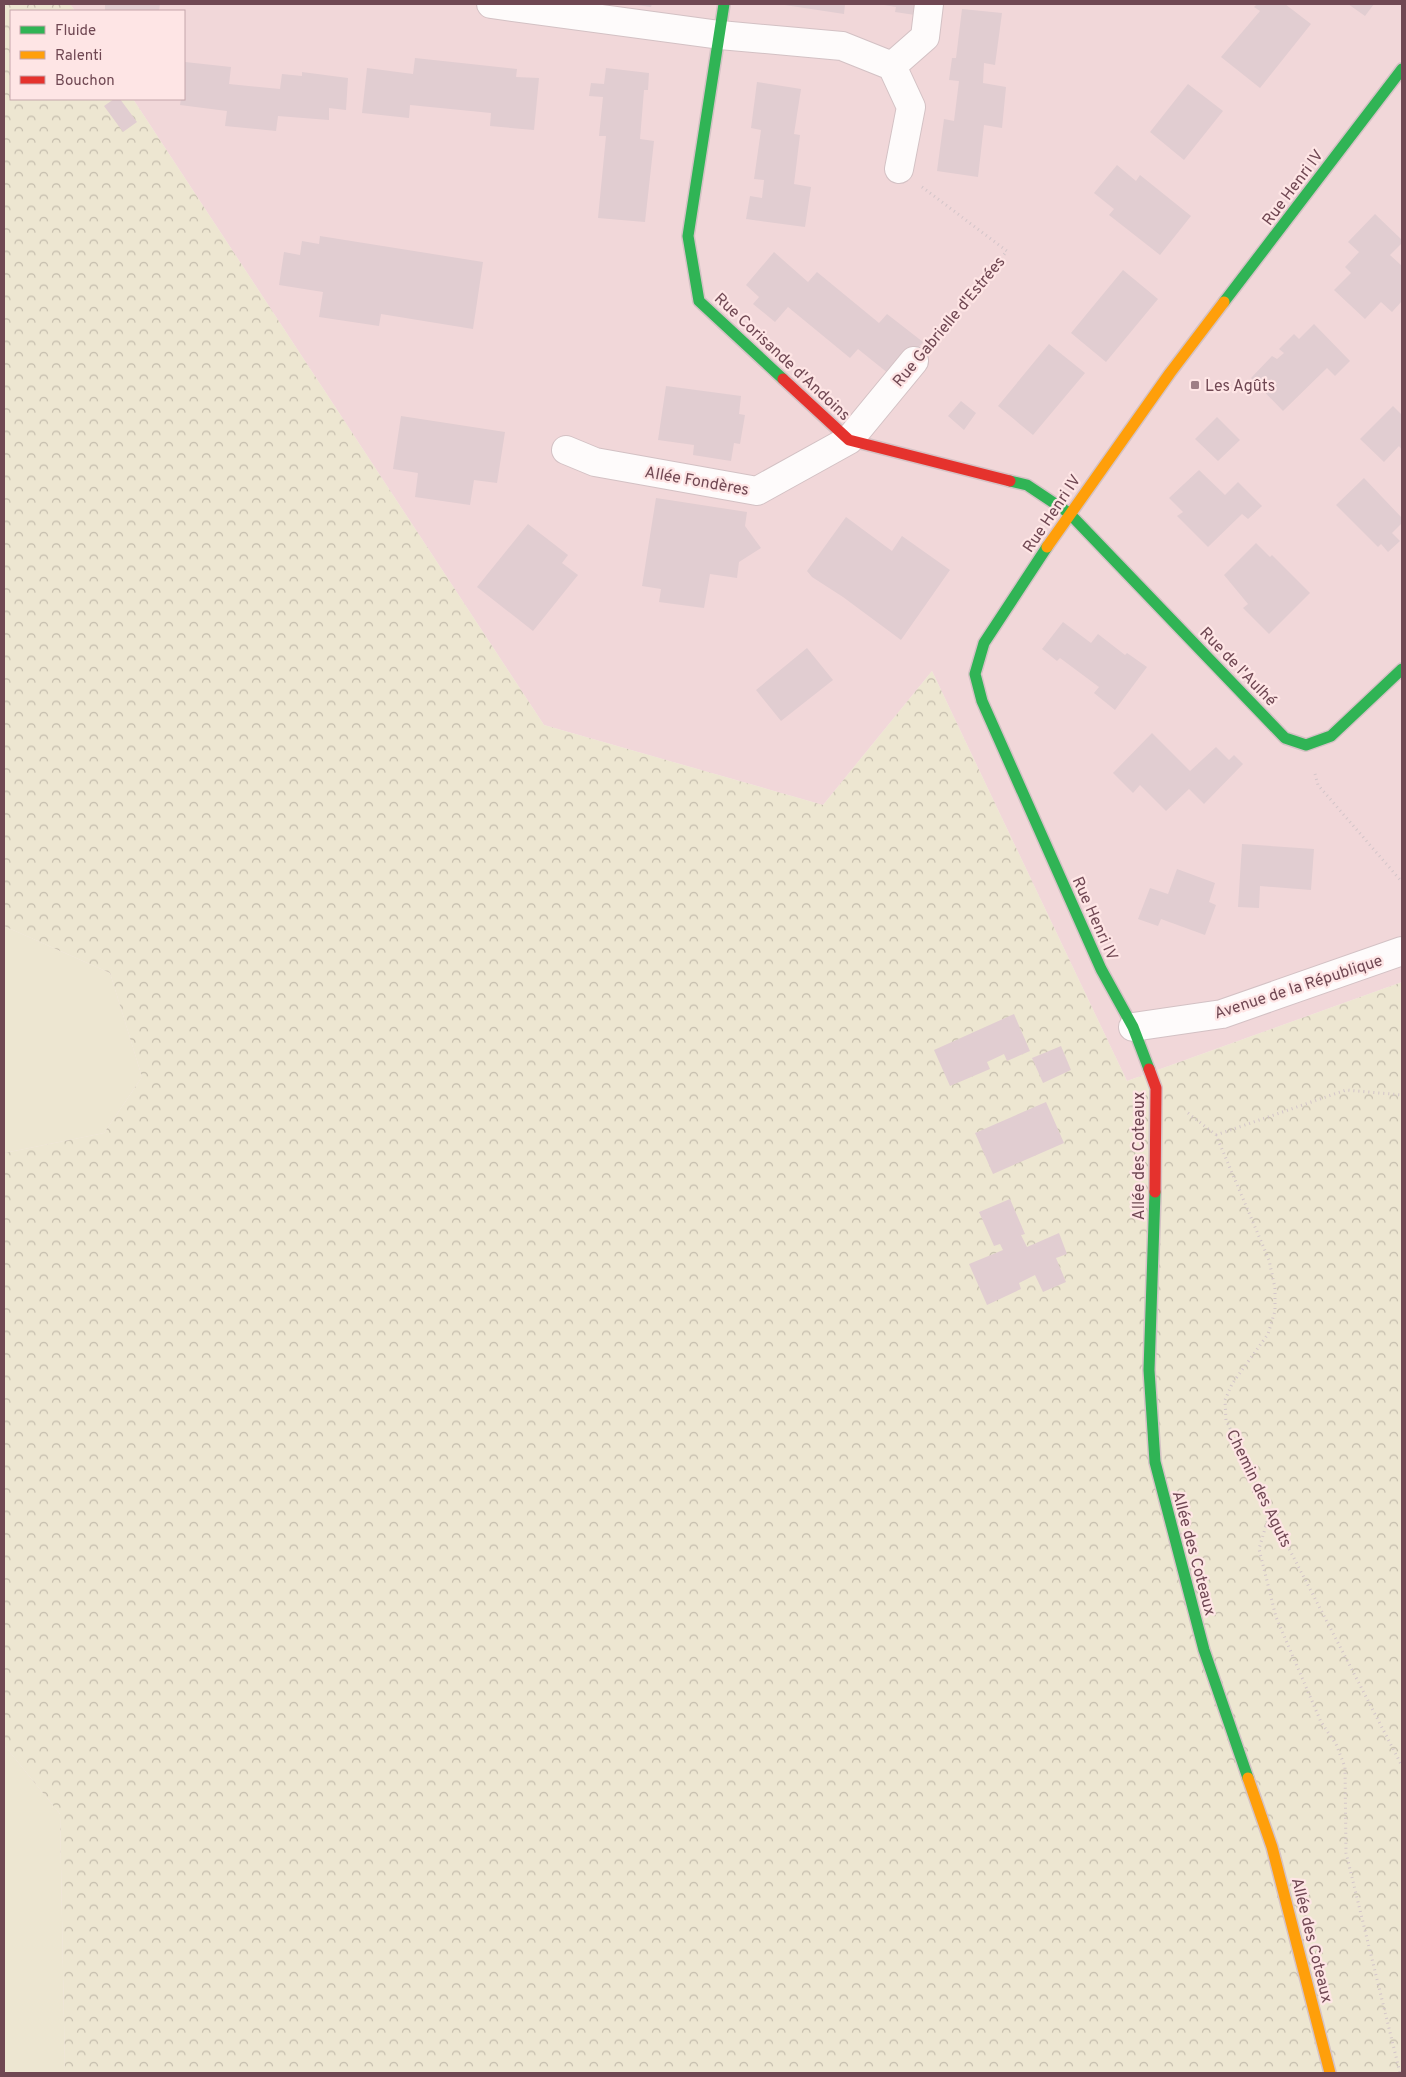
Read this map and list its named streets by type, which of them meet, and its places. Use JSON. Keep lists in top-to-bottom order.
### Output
{
  "streets": {
    "street": [
      "Rue Henri IV",
      "Rue Gabrielle d'Estrées",
      "Rue Corisande d'Andoins",
      "Allée Fondères",
      "Rue de l'Aulhé",
      "Avenue de la République",
      "Allée des Coteaux"
    ],
    "path": ["Chemin des Aguts"]
  },
  "crossings": [
    ["Rue Henri IV", "Rue Corisande d'Andoins"],
    ["Rue Henri IV", "Rue de l'Aulhé"],
    ["Rue Henri IV", "Avenue de la République"],
    ["Rue Henri IV", "Allée des Coteaux"],
    ["Rue Gabrielle d'Estrées", "Rue Corisande d'Andoins"],
    ["Rue Gabrielle d'Estrées", "Allée Fondères"],
    ["Rue Corisande d'Andoins", "Allée Fondères"],
    ["Rue Corisande d'Andoins", "Rue de l'Aulhé"],
    ["Avenue de la République", "Allée des Coteaux"],
    ["Allée des Coteaux", "Chemin des Aguts"]
  ],
  "places": {
    "transit": ["Les Agûts"]
  },
  "legend": ["Fluide", "Ralenti", "Bouchon"]
}
